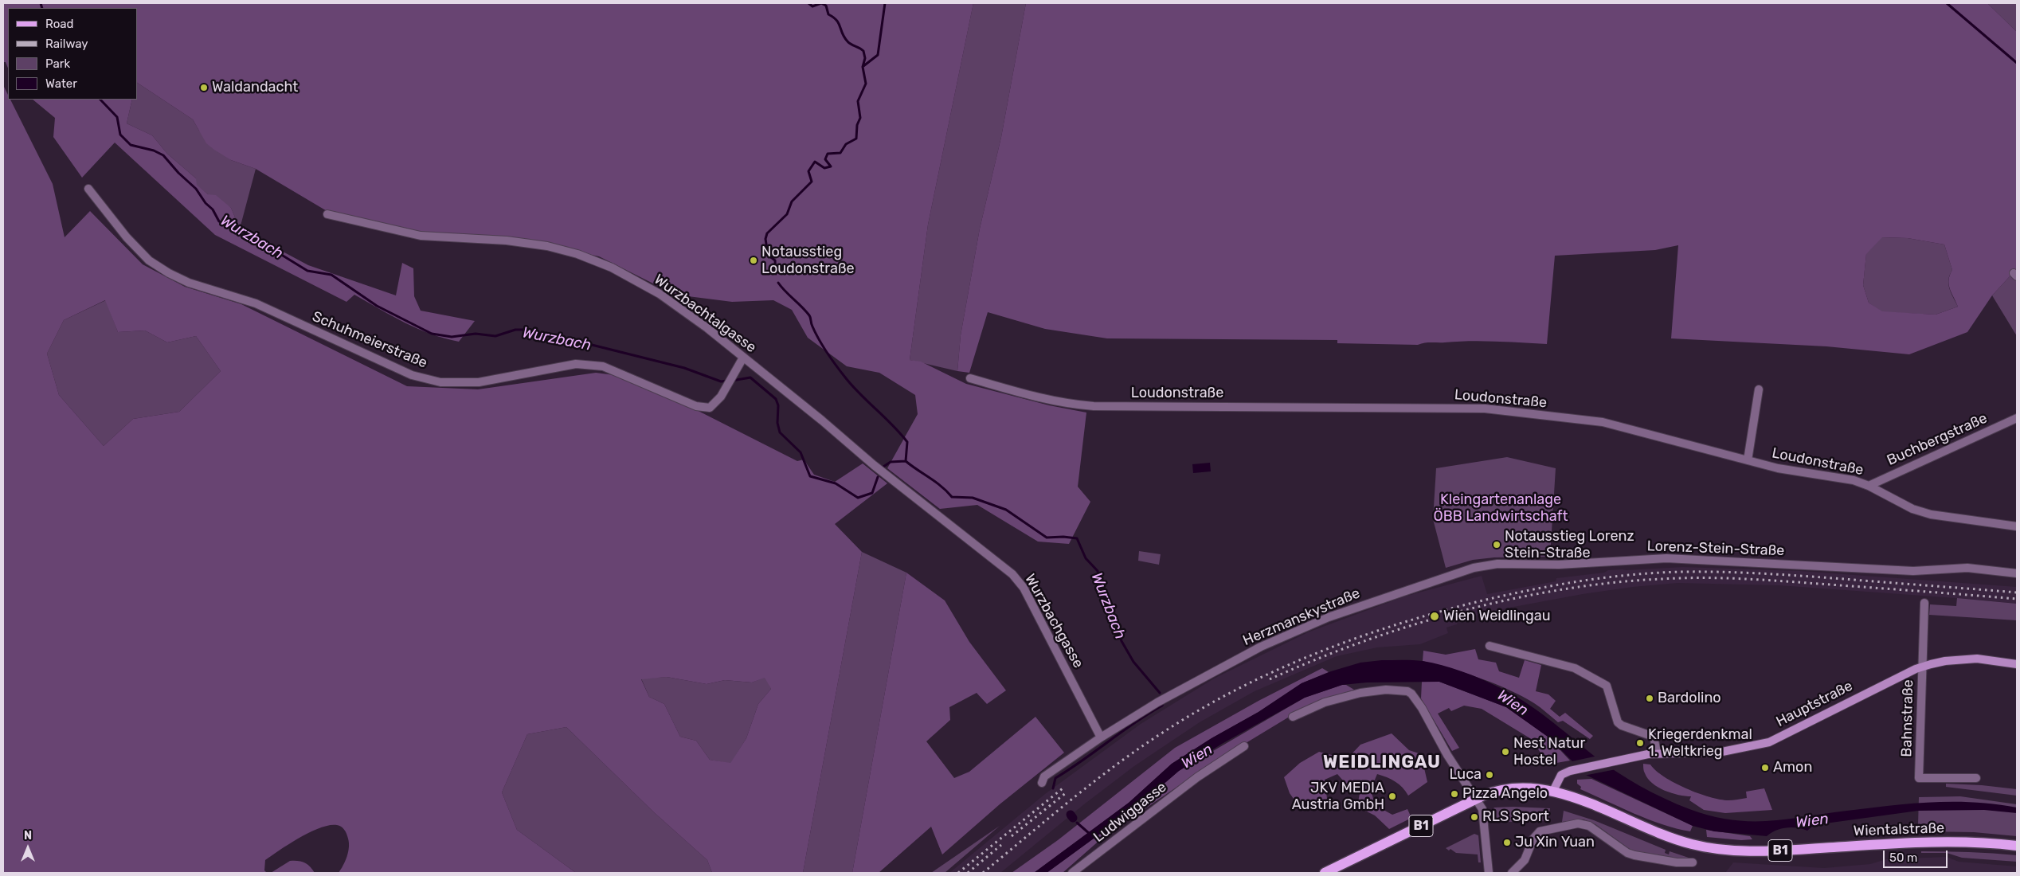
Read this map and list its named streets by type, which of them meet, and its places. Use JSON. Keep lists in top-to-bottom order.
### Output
{
  "streets": {
    "main road": ["Hauptstraße", "B1", "Wientalstraße"],
    "street": [
      "Wurzbachtalgasse",
      "Schuhmeierstraße",
      "Loudonstraße",
      "Buchbergstraße",
      "Lorenz-Stein-Straße",
      "Herzmanskystraße",
      "Wurzbachgasse",
      "Bahnstraße",
      "Ludwiggasse"
    ]
  },
  "crossings": [
    ["Wurzbachtalgasse", "Schuhmeierstraße"],
    ["Wurzbachtalgasse", "Wurzbachgasse"],
    ["Loudonstraße", "Buchbergstraße"],
    ["Lorenz-Stein-Straße", "Herzmanskystraße"],
    ["Herzmanskystraße", "Wurzbachgasse"],
    ["Hauptstraße", "Bahnstraße"],
    ["Hauptstraße", "B1"],
    ["Hauptstraße", "Wientalstraße"],
    ["B1", "Wientalstraße"]
  ],
  "districts": ["WEIDLINGAU"],
  "water": ["Wurzbach", "Wien"],
  "parks": ["Kleingartenanlage ÖBB Landwirtschaft"],
  "places": [
    "Waldandacht",
    "Notausstieg Loudonstraße",
    "Notausstieg Lorenz Stein-Straße",
    "Wien Weidlingau",
    "Bardolino",
    "Kriegerdenkmal 1. Weltkrieg",
    "Nest Natur Hostel",
    "Amon",
    "Luca",
    "Pizza Angelo",
    "JKV MEDIA Austria GmbH",
    "RLS Sport",
    "Ju Xin Yuan"
  ],
  "legend": [
    "Road",
    "Railway",
    "Park",
    "Water"
  ],
  "scale_bar": "50 m",
  "north": "top"
}
